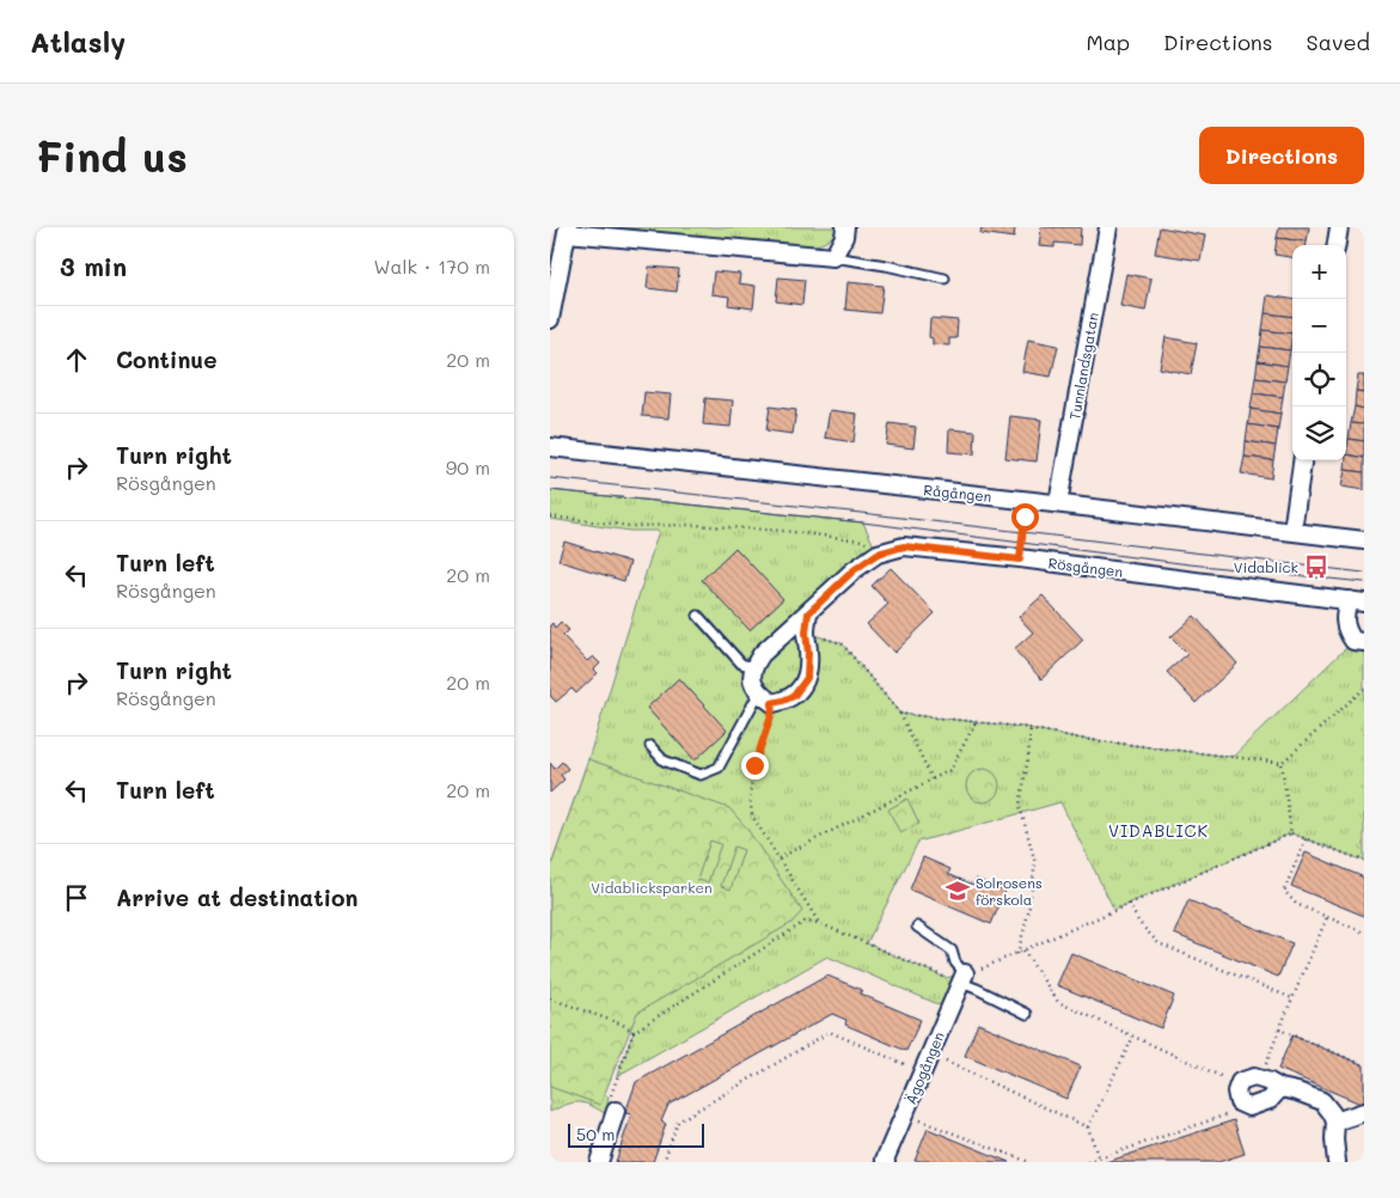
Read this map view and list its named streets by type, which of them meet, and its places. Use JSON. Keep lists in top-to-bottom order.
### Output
{
  "streets": {
    "street": [
      "Tunnlandsgatan",
      "Rågången",
      "Rösgången",
      "Ägogången"
    ]
  },
  "crossings": [
    ["Tunnlandsgatan", "Rågången"]
  ],
  "districts": ["VIDABLICK"],
  "parks": ["Vidablicksparken"],
  "places": {
    "bus stop": ["Vidablick"],
    "school or university": ["Solrosens förskola"]
  },
  "scale_bar": "50 m",
  "page": {
    "header": "Atlasly",
    "nav": ["Map", "Directions", "Saved"],
    "buttons": "Directions",
    "title": "Find us",
    "heading": ["3 min", "Walk · 170 m"],
    "map_buttons": ["+", "−"],
    "list": [
      ["Continue", "20 m"],
      ["Turn right", "Rösgången", "90 m"],
      ["Turn left", "Rösgången", "20 m"],
      ["Turn right", "Rösgången", "20 m"],
      ["Turn left", "20 m"],
      "Arrive at destination"
    ],
    "scale": "50 m"
  }
}
